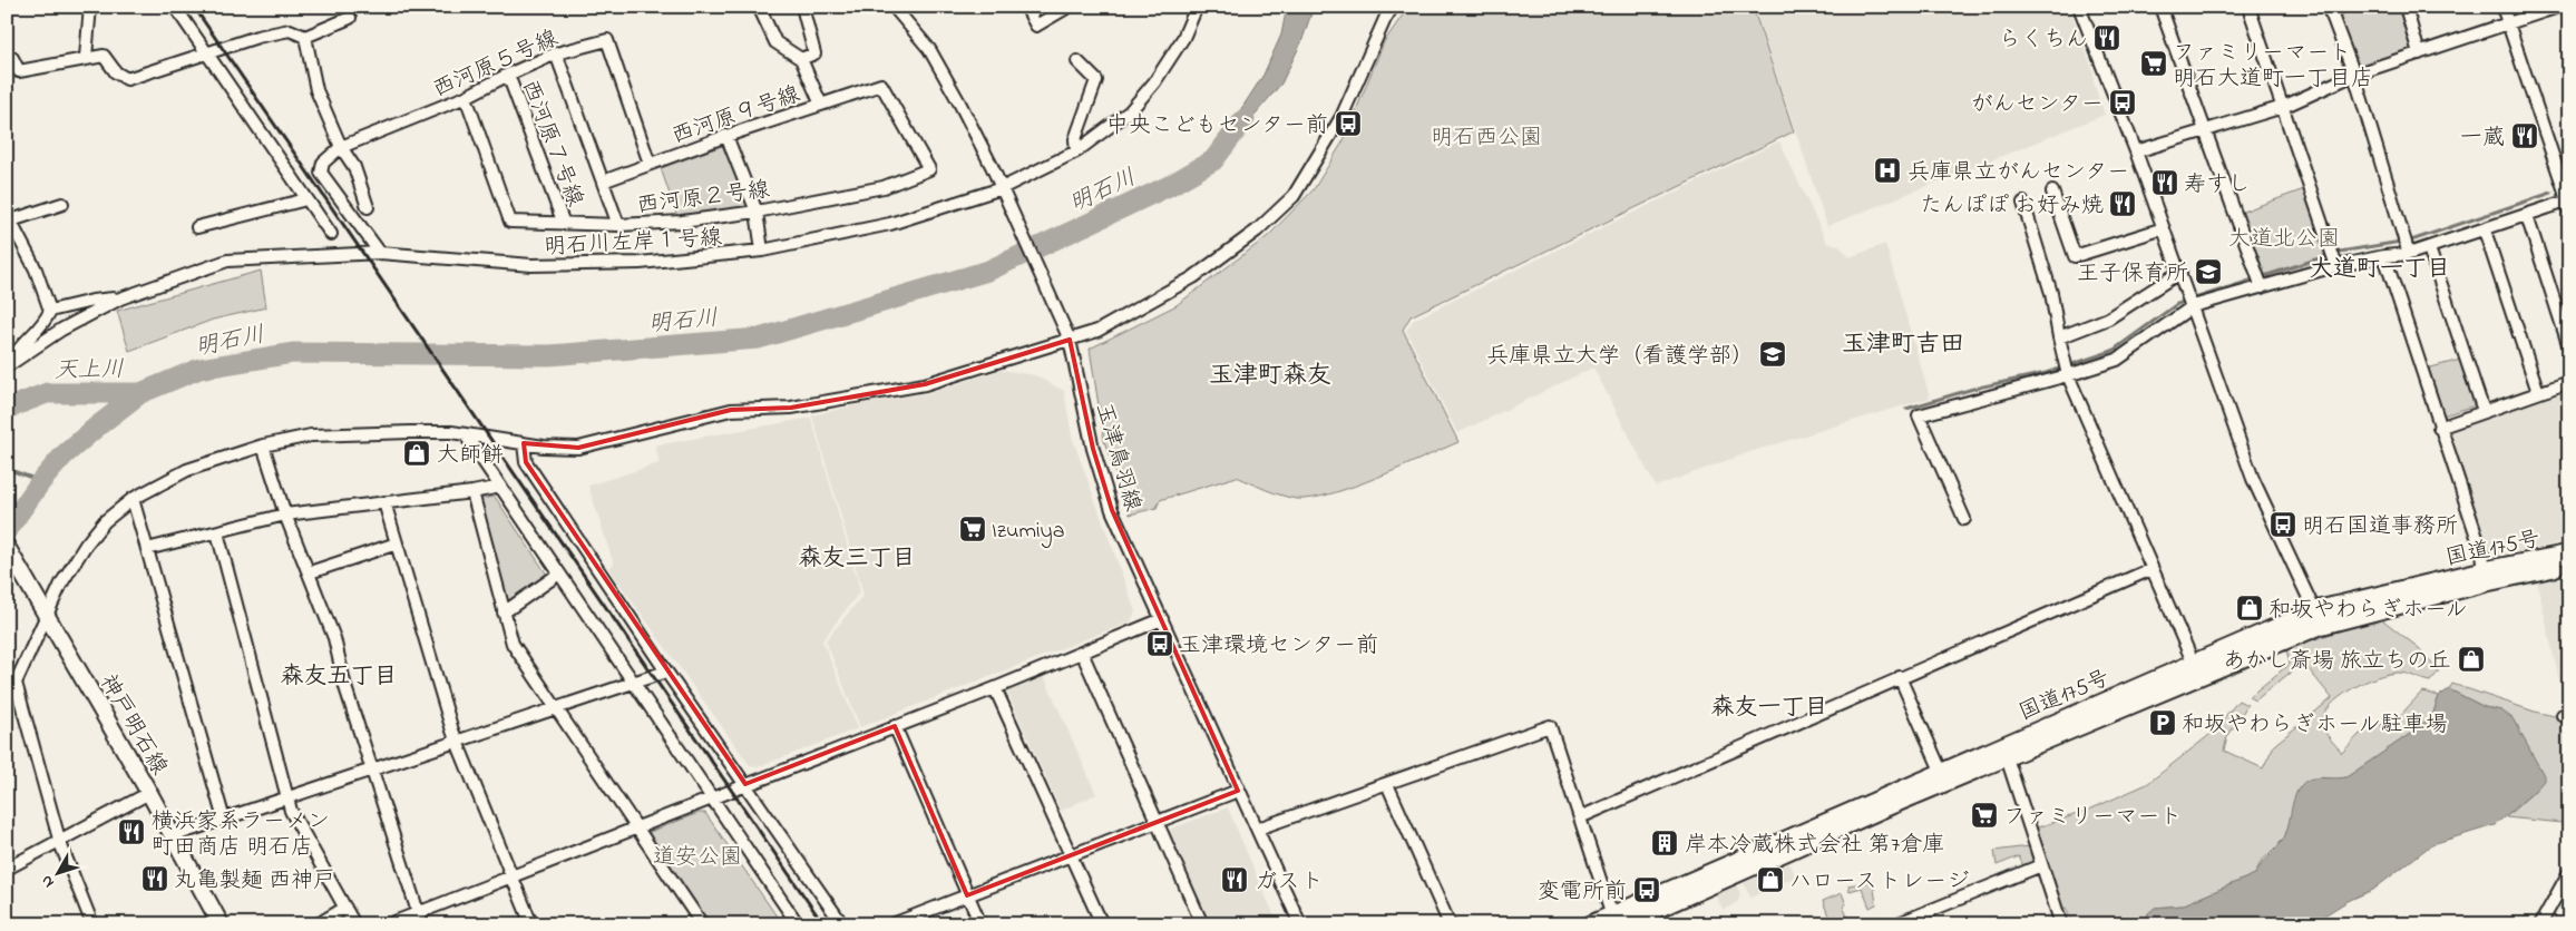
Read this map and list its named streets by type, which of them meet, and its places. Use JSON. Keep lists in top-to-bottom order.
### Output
{
  "streets": {
    "highway": ["国道175号"],
    "main road": ["神戸明石線"],
    "street": [
      "西河原５号線",
      "西河原９号線",
      "西河原７号線",
      "西河原２号線",
      "明石川左岸１号線",
      "玉津鳥羽線"
    ]
  },
  "crossings": [
    ["西河原５号線", "西河原９号線"],
    ["西河原５号線", "西河原７号線"],
    ["西河原５号線", "西河原２号線"],
    ["西河原９号線", "西河原２号線"],
    ["西河原７号線", "西河原２号線"],
    ["明石川左岸１号線", "玉津鳥羽線"]
  ],
  "districts": [
    "大道町一丁目",
    "玉津町吉田",
    "玉津町森友",
    "森友三丁目",
    "森友五丁目",
    "森友一丁目"
  ],
  "water": ["明石川", "天上川"],
  "parks": ["明石西公園", "大道北公園", "道安公園"],
  "places": {
    "restaurant": [
      "らくちん",
      "一蔵",
      "寿すし",
      "たんぽぽ お好み焼",
      "横浜家系ラーメン 町田商店 明石店",
      "丸亀製麺 西神戸",
      "ガスト"
    ],
    "supermarket": ["ファミリーマート 明石大道町一丁目店", "Izumiya", "ファミリーマート"],
    "bus stop": [
      "がんセンター",
      "中央こどもセンター前",
      "明石国道事務所",
      "玉津環境センター前",
      "変電所前"
    ],
    "hospital": ["兵庫県立がんセンター"],
    "school or university": ["王子保育所", "兵庫県立大学（看護学部）"],
    "shop": [
      "大師餅",
      "和坂やわらぎホール",
      "あかし斎場 旅立ちの丘",
      "ハローストレージ"
    ],
    "parking": ["和坂やわらぎホール駐車場"],
    "building": ["岸本冷蔵株式会社 第7倉庫"]
  },
  "north": "bottom left"
}
